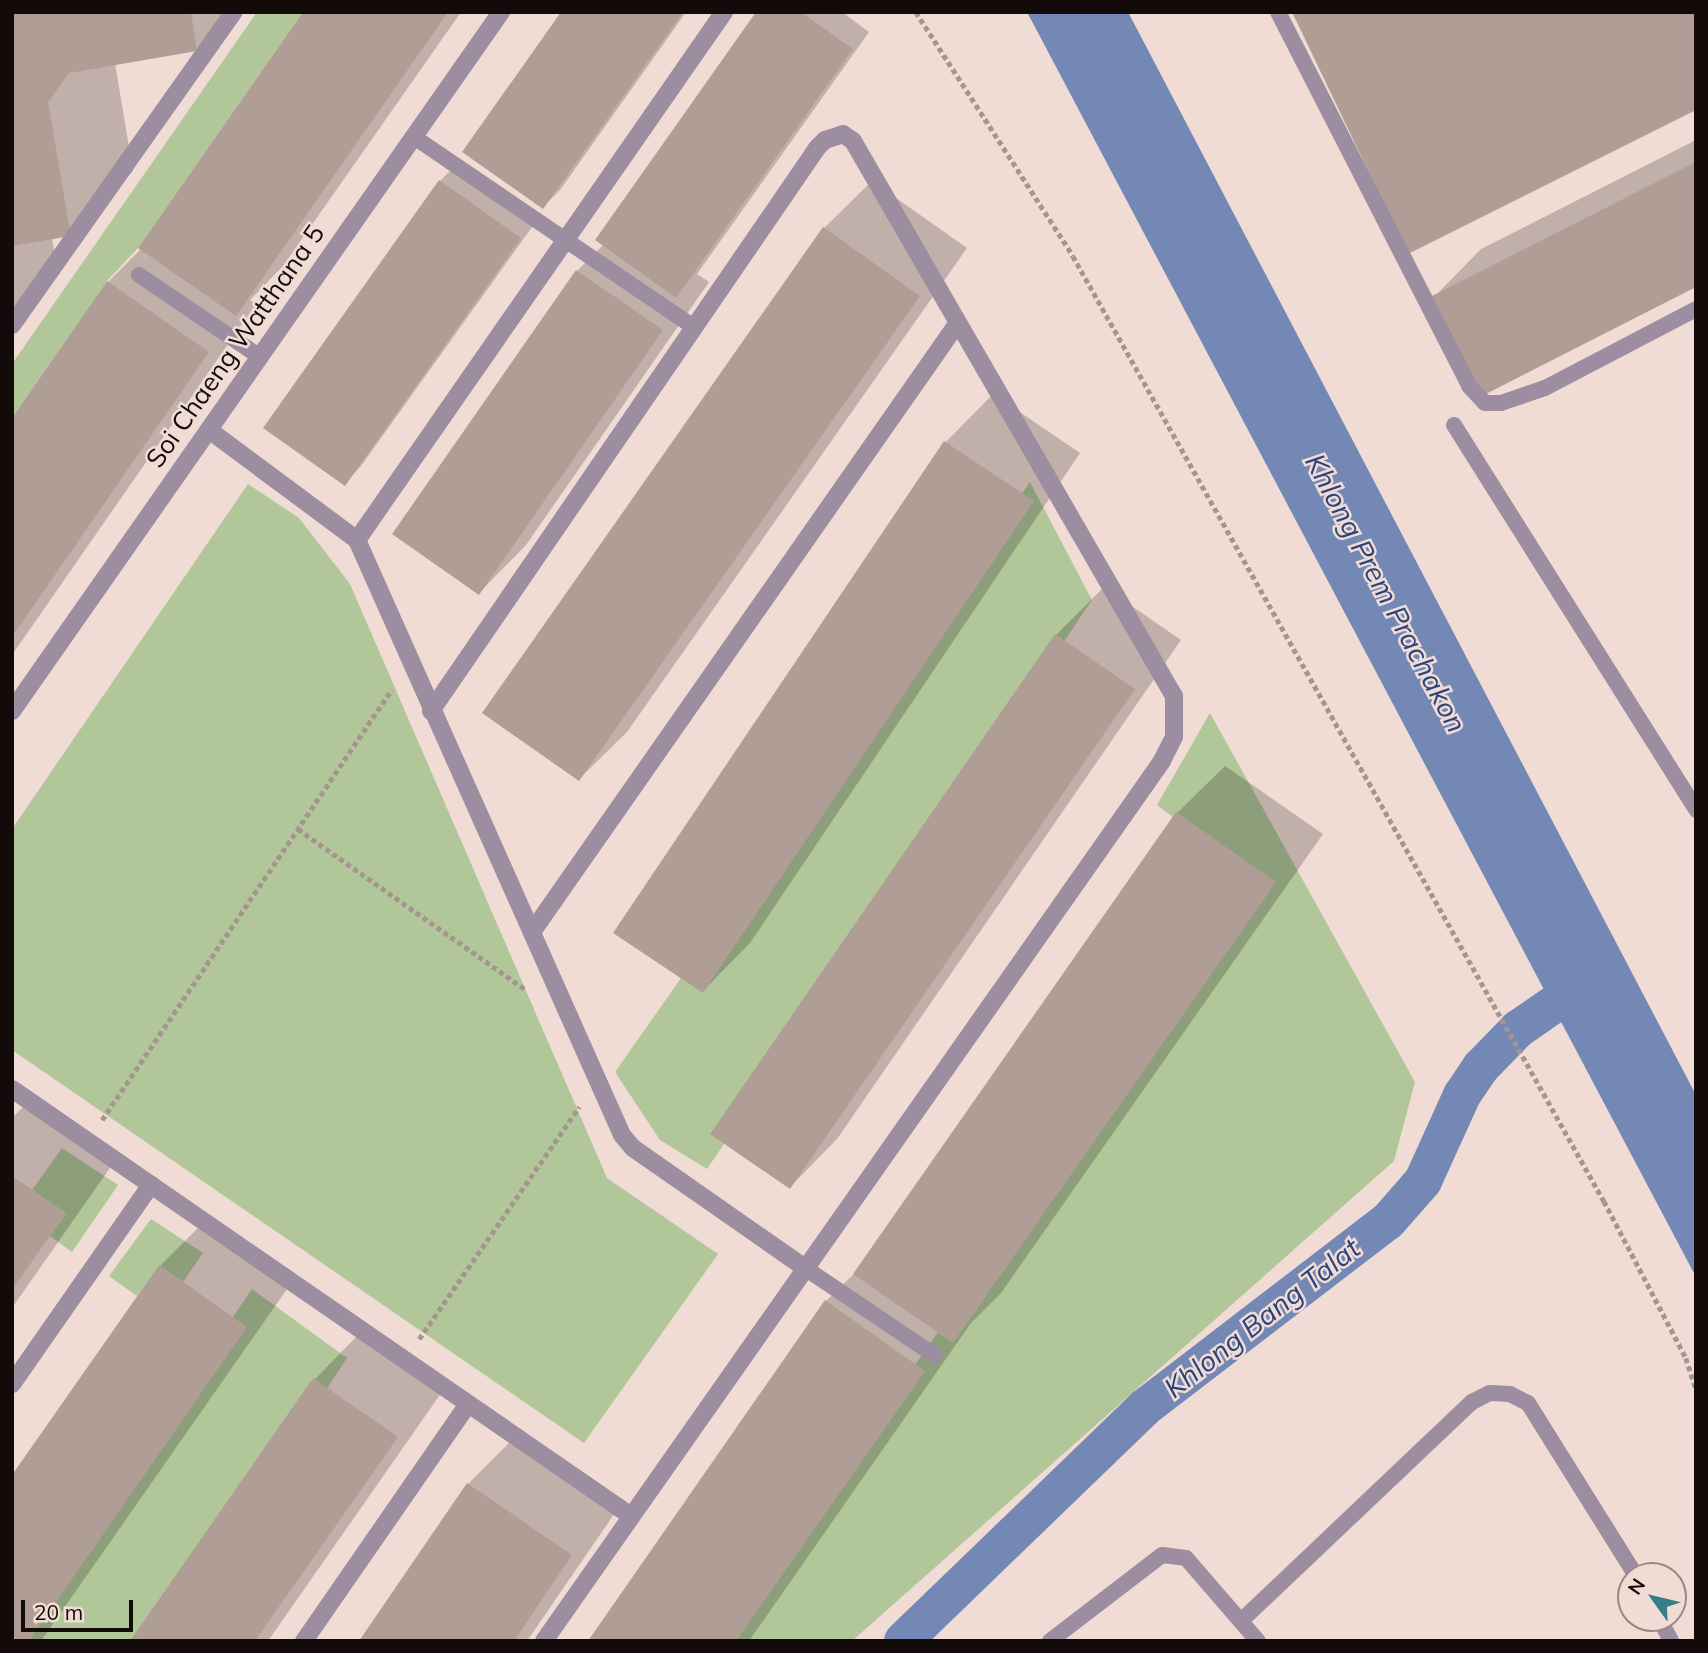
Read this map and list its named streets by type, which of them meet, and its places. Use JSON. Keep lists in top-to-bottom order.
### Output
{
  "streets": {
    "street": ["Soi Chaeng Watthana 5"]
  },
  "water": ["Khlong Prem Prachakon", "Khlong Bang Talat"],
  "scale_bar": "20 m",
  "north": "top left"
}
